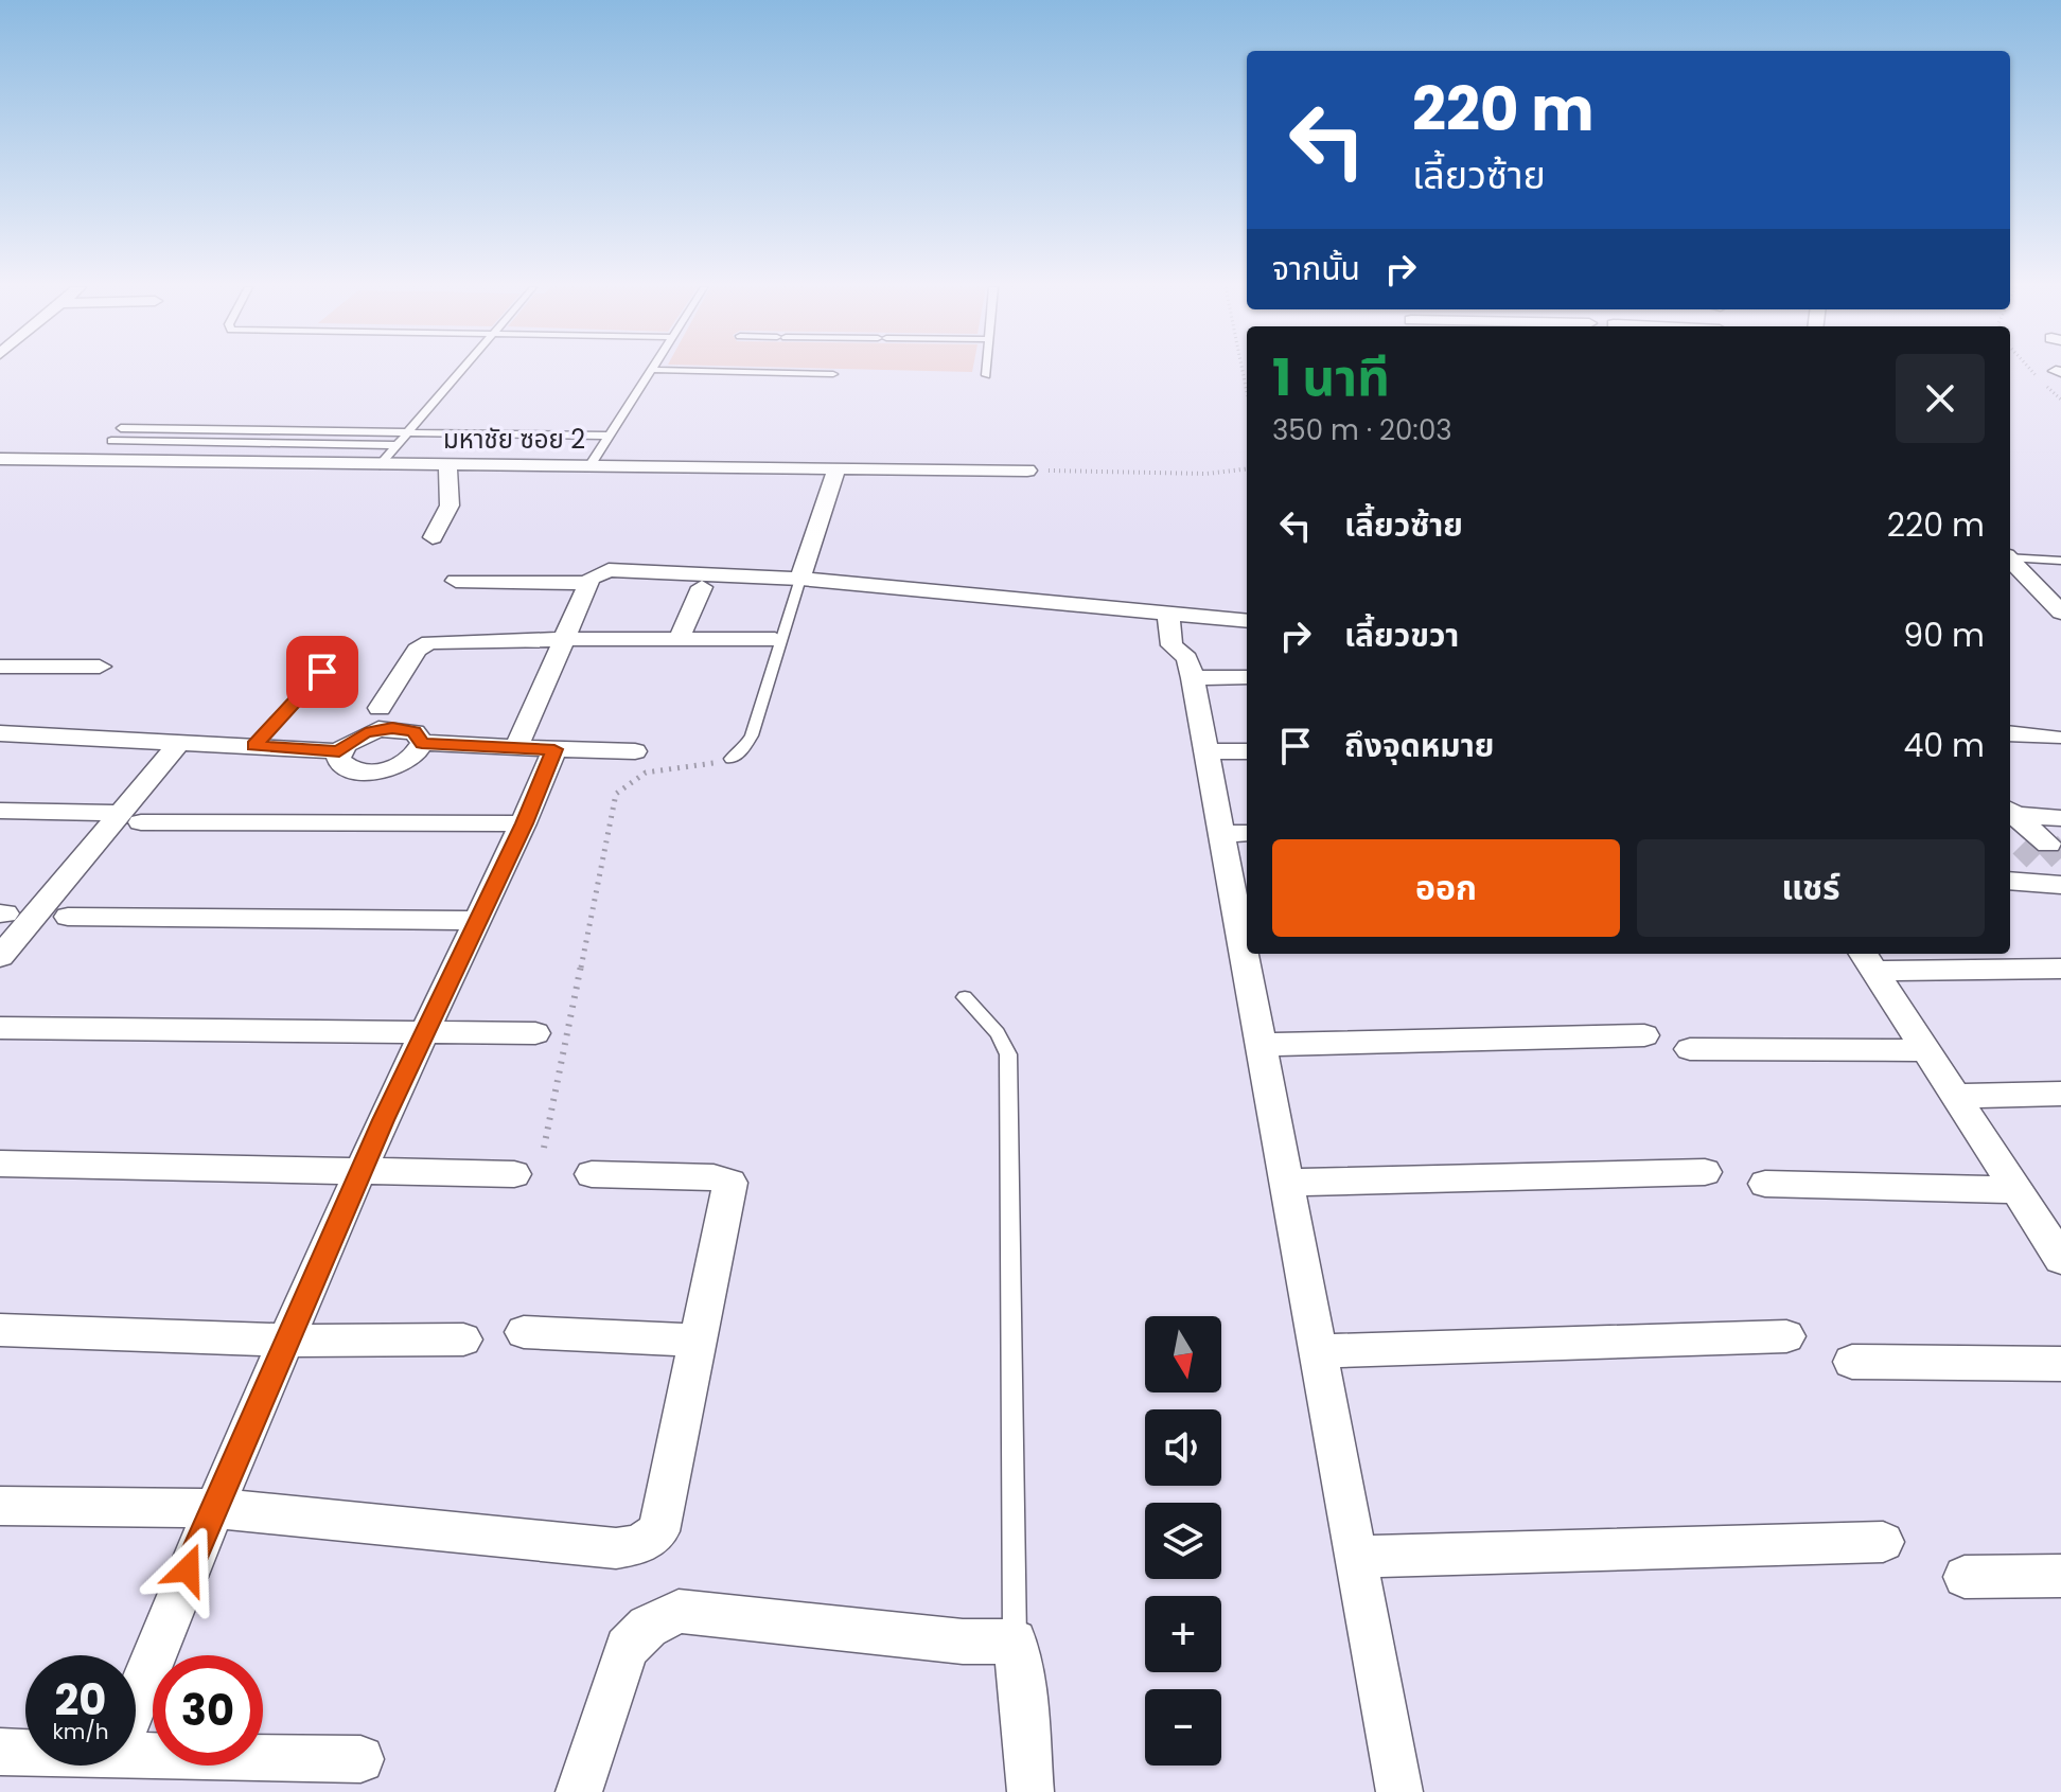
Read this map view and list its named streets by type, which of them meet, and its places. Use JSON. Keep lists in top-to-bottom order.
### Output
{
  "streets": {
    "street": ["มหาชัย ซอย 2"]
  },
  "north": "bottom",
  "page": {
    "turn": ["220 m", "เลี้ยวซ้าย"],
    "then": "จากนั้น",
    "heading": ["1 นาที", "350 m · 20:03"],
    "list": [
      {
        "name": "เลี้ยวซ้าย",
        "value": "220 m"
      },
      {
        "name": "เลี้ยวขวา",
        "value": "90 m"
      },
      {
        "name": "ถึงจุดหมาย",
        "value": "40 m"
      }
    ],
    "buttons": ["ออก", "แชร์"],
    "map_buttons": ["+", "−"],
    "speed": "20 km/h",
    "limit": "30"
  }
}
